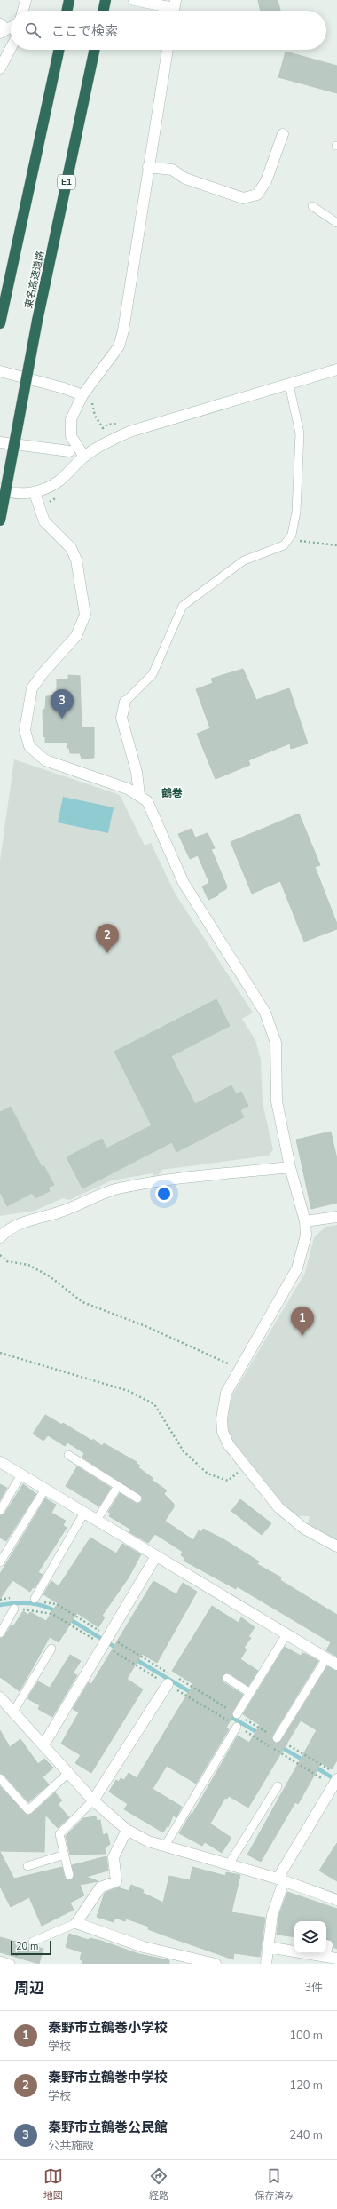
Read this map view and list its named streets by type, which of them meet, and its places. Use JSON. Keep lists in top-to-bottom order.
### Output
{
  "streets": {
    "highway": ["E1", "東名高速道路"]
  },
  "districts": ["鶴巻"],
  "scale_bar": "20 m",
  "page": {
    "search": "ここで検索",
    "pins": ["3", "2", "1"],
    "scale": "20 m",
    "heading": ["周辺", "3件"],
    "list": [
      {
        "mark": "1",
        "name": "秦野市立鶴巻小学校",
        "note": "学校",
        "value": "100 m"
      },
      {
        "mark": "2",
        "name": "秦野市立鶴巻中学校",
        "note": "学校",
        "value": "120 m"
      },
      {
        "mark": "3",
        "name": "秦野市立鶴巻公民館",
        "note": "公共施設",
        "value": "240 m"
      }
    ],
    "nav": ["地図", "経路", "保存済み"]
  }
}
